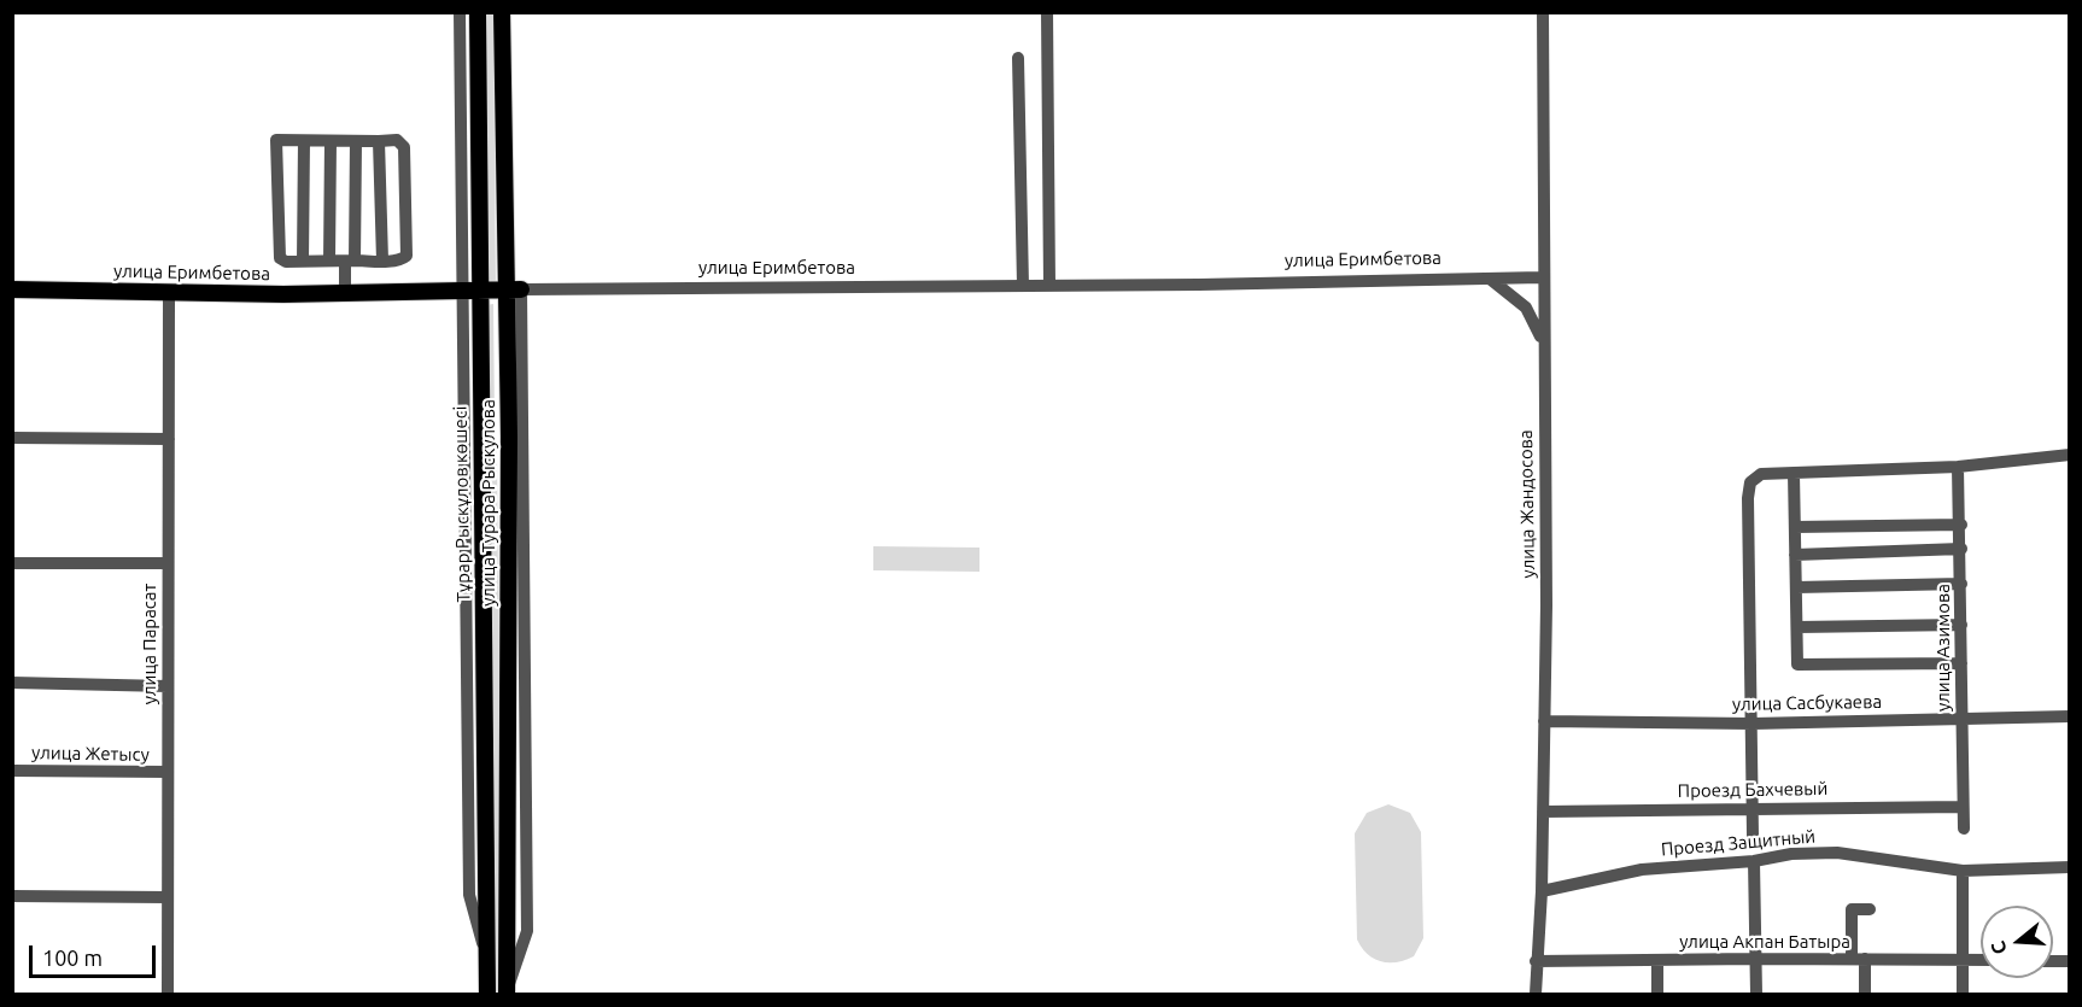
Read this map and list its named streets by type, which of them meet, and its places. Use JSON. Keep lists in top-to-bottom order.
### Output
{
  "streets": {
    "main road": ["улица Еримбетова", "улица Турара Рыскулова", "Тұрар Рыскұлов көшесі"],
    "street": [
      "улица Жандосова",
      "улица Парасат",
      "улица Азимова",
      "улица Сасбукаева",
      "улица Жетысу",
      "Проезд Бахчевый",
      "Проезд Защитный",
      "улица Акпан Батыра"
    ]
  },
  "crossings": [
    ["улица Еримбетова", "улица Турара Рыскулова"],
    ["улица Еримбетова", "Тұрар Рыскұлов көшесі"],
    ["улица Еримбетова", "улица Жандосова"],
    ["улица Еримбетова", "улица Парасат"],
    ["улица Жандосова", "улица Сасбукаева"],
    ["улица Жандосова", "Проезд Бахчевый"],
    ["улица Жандосова", "Проезд Защитный"],
    ["улица Жандосова", "улица Акпан Батыра"],
    ["улица Парасат", "улица Жетысу"],
    ["улица Азимова", "улица Сасбукаева"],
    ["улица Азимова", "Проезд Бахчевый"]
  ],
  "scale_bar": "100 m",
  "north": "left"
}
